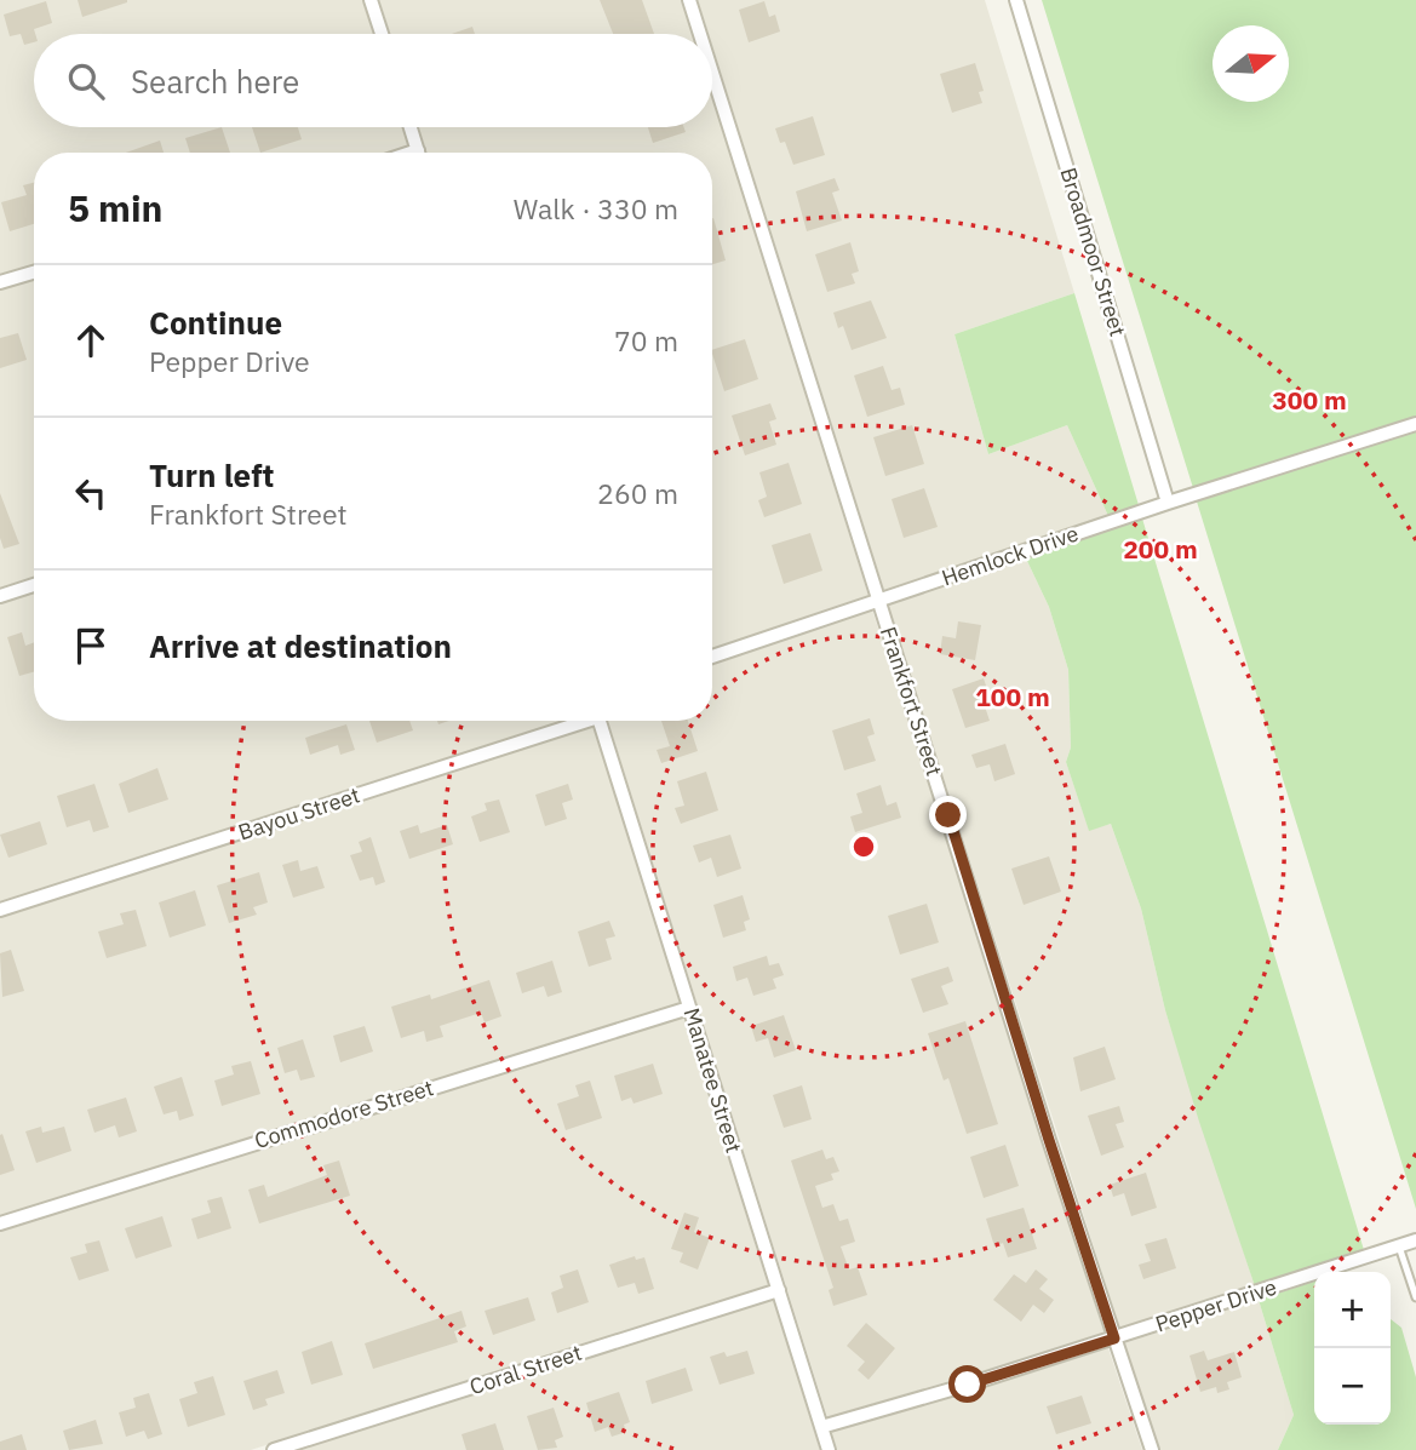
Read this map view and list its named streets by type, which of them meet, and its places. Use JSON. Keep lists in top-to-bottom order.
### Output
{
  "streets": {
    "street": [
      "Broadmoor Street",
      "Hemlock Drive",
      "Frankfort Street",
      "Bayou Street",
      "Manatee Street",
      "Commodore Street",
      "Pepper Drive",
      "Coral Street"
    ]
  },
  "crossings": [
    ["Broadmoor Street", "Hemlock Drive"],
    ["Hemlock Drive", "Frankfort Street"],
    ["Frankfort Street", "Pepper Drive"],
    ["Manatee Street", "Commodore Street"],
    ["Manatee Street", "Pepper Drive"],
    ["Manatee Street", "Coral Street"]
  ],
  "north": "right",
  "page": {
    "search": "Search here",
    "heading": ["5 min", "Walk · 330 m"],
    "list": [
      ["Continue", "Pepper Drive", "70 m"],
      ["Turn left", "Frankfort Street", "260 m"],
      "Arrive at destination"
    ],
    "map_buttons": ["+", "−"]
  },
  "rings": ["300 m", "200 m", "100 m"]
}
